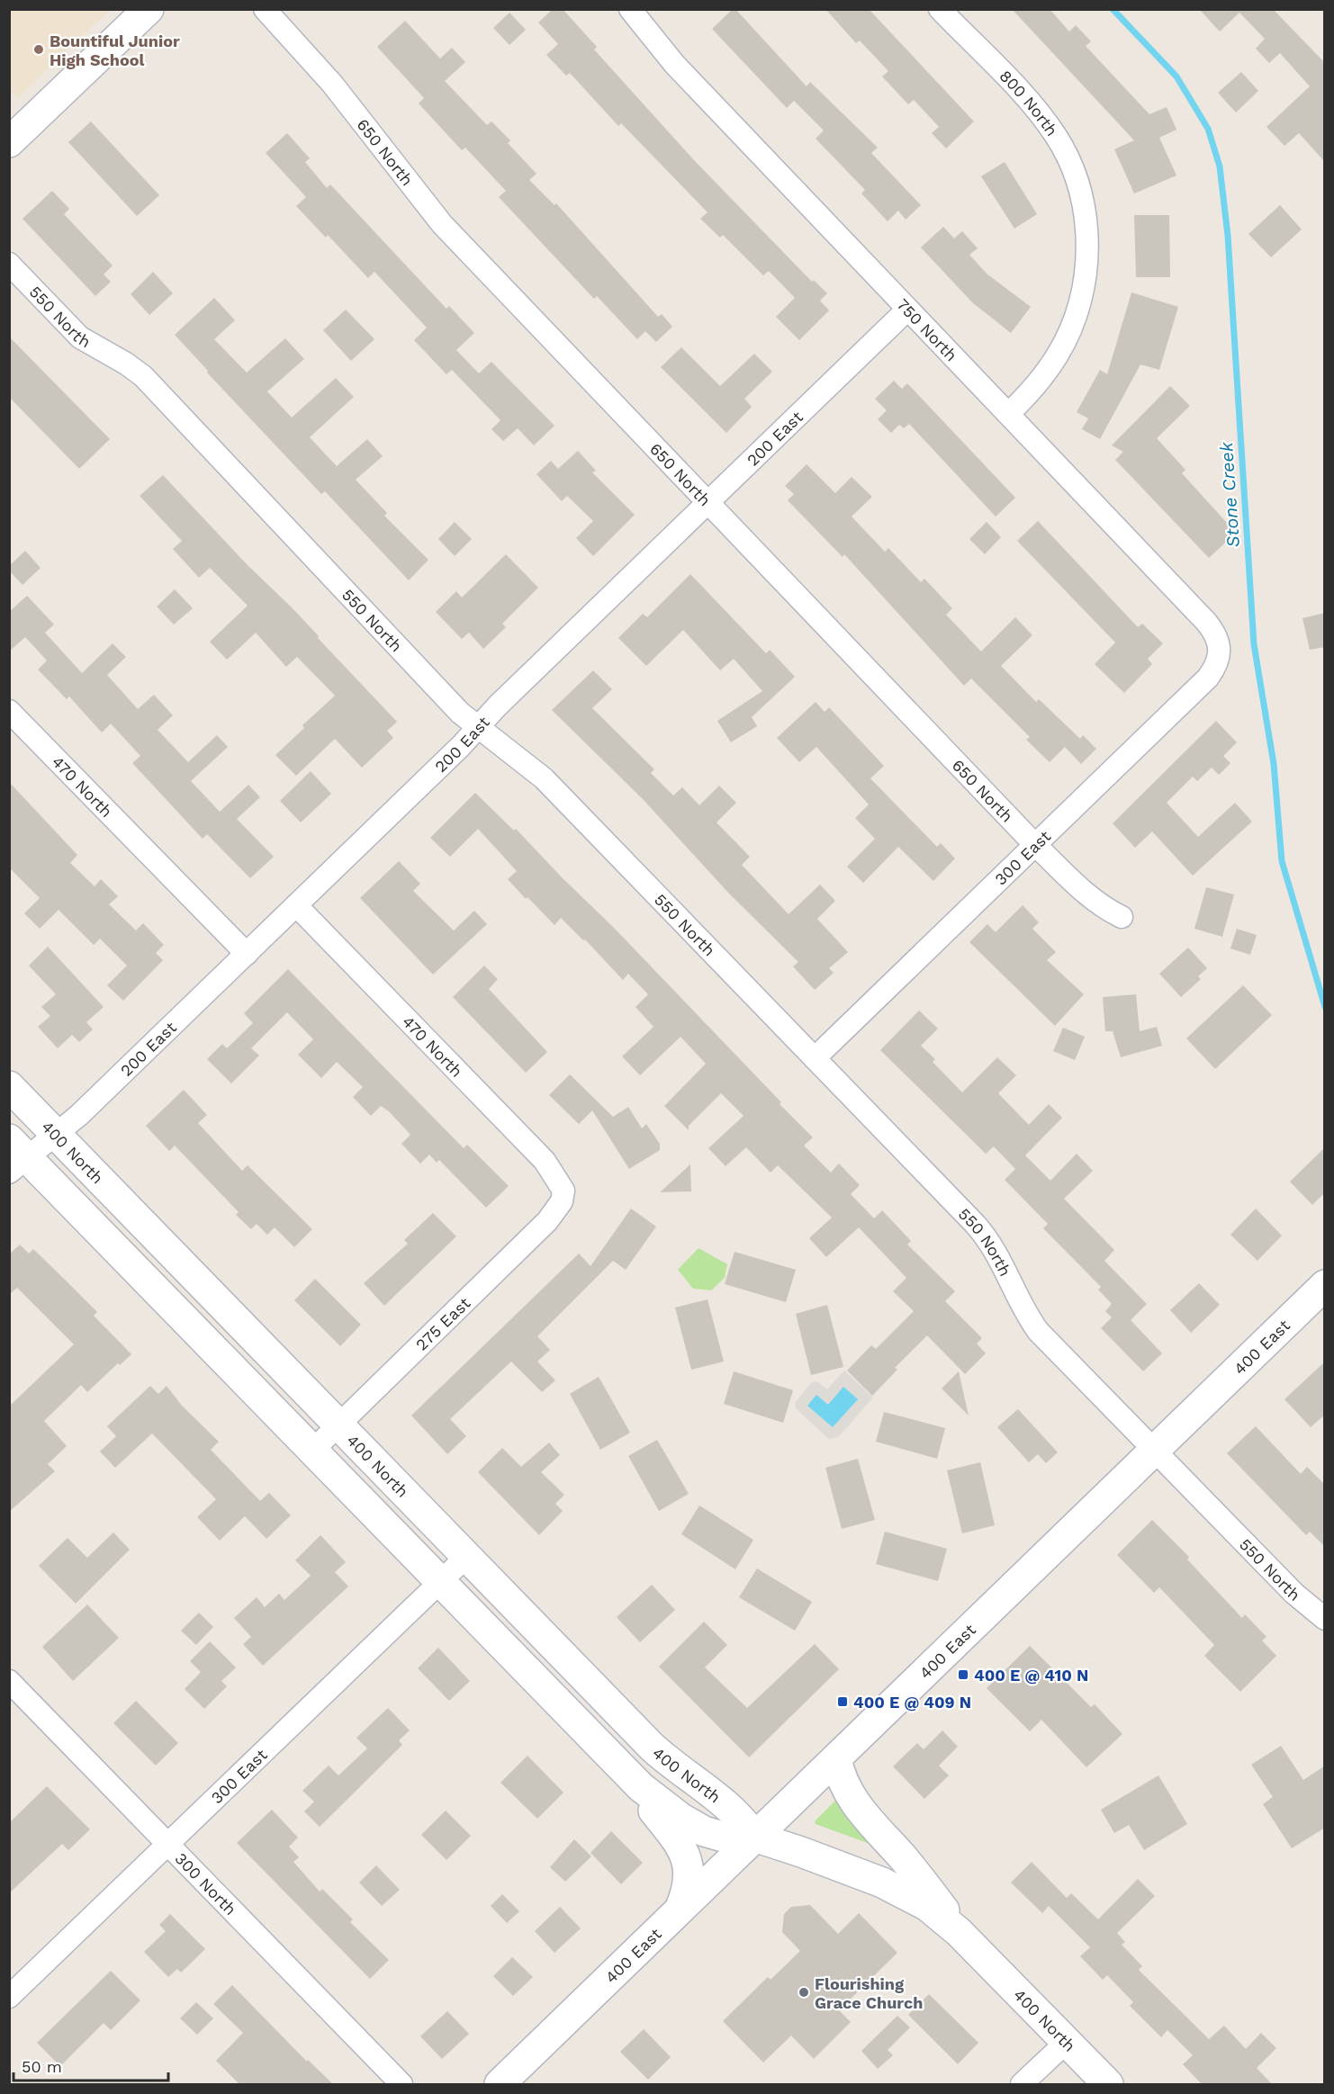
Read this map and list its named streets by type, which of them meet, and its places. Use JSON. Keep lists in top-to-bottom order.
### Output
{
  "streets": {
    "main road": ["400 North", "400 East"],
    "street": [
      "800 North",
      "650 North",
      "550 North",
      "750 North",
      "200 East",
      "470 North",
      "300 East",
      "275 East",
      "300 North"
    ]
  },
  "crossings": [
    ["800 North", "750 North"],
    ["650 North", "200 East"],
    ["650 North", "300 East"],
    ["550 North", "200 East"],
    ["550 North", "300 East"],
    ["550 North", "400 East"],
    ["750 North", "200 East"],
    ["750 North", "300 East"],
    ["200 East", "470 North"],
    ["200 East", "400 North"],
    ["470 North", "275 East"],
    ["300 East", "400 North"],
    ["300 East", "300 North"],
    ["400 North", "275 East"],
    ["400 North", "400 East"]
  ],
  "water": ["Stone Creek"],
  "places": {
    "other": ["Bountiful Junior High School", "Flourishing Grace Church"],
    "transit": ["400 E @ 410 N", "400 E @ 409 N"]
  },
  "scale_bar": "50 m"
}
